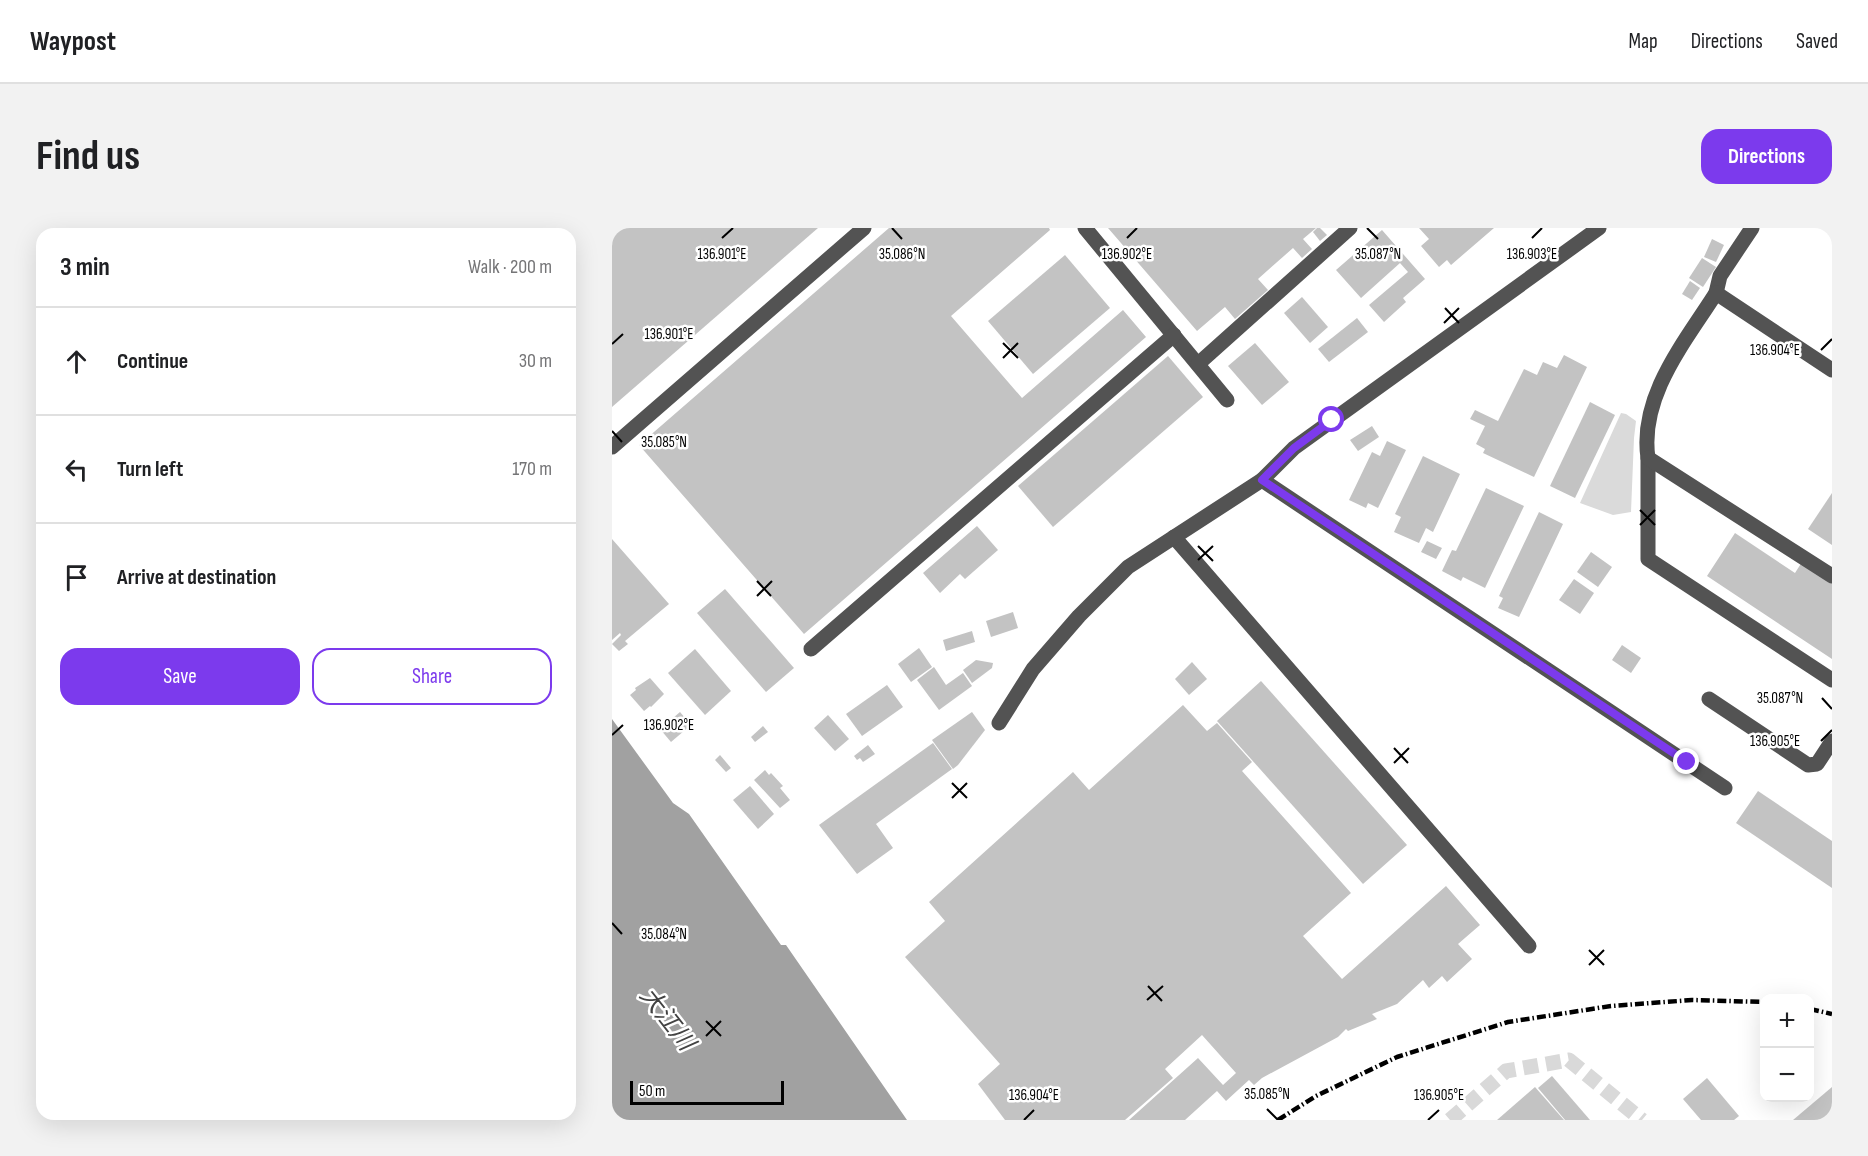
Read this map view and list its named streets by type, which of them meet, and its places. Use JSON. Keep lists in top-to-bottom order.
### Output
{
  "water": ["大江川"],
  "scale_bar": "50 m",
  "page": {
    "header": "Waypost",
    "nav": ["Map", "Directions", "Saved"],
    "buttons": [
      "Directions",
      ["Save", "Share"]
    ],
    "title": "Find us",
    "heading": ["3 min", "Walk · 200 m"],
    "list": [
      ["Continue", "30 m"],
      ["Turn left", "170 m"],
      "Arrive at destination"
    ],
    "map_buttons": ["+", "−"],
    "scale": "50 m"
  },
  "coordinates": [
    "136.901°E",
    "136.902°E",
    "136.903°E",
    "35.086°N",
    "35.087°N",
    "136.904°E",
    "35.085°N",
    "136.905°E",
    "35.084°N"
  ]
}
